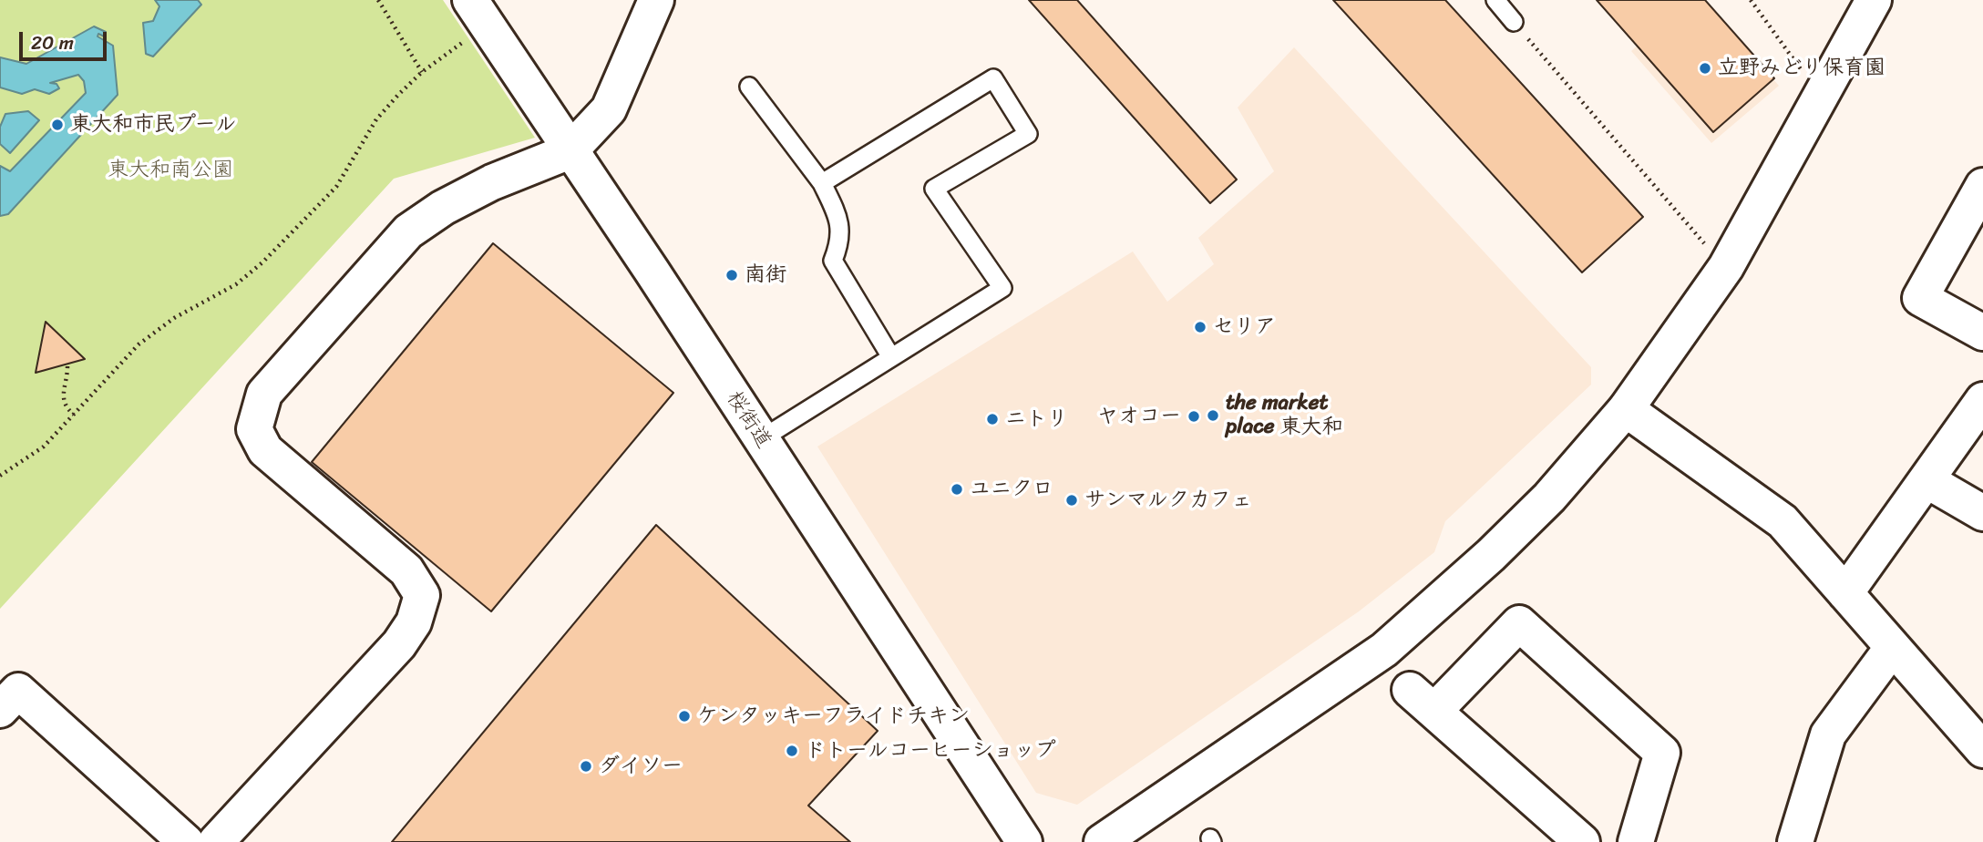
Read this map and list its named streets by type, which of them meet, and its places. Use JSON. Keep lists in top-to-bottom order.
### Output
{
  "streets": {
    "street": ["桜街道"]
  },
  "parks": ["東大和南公園"],
  "places": [
    "立野みどり保育園",
    "東大和市民プール",
    "南街",
    "セリア",
    "the market place 東大和",
    "ヤオコー",
    "ニトリ",
    "ユニクロ",
    "サンマルクカフェ",
    "ケンタッキーフライドチキン",
    "ドトールコーヒーショップ",
    "ダイソー"
  ],
  "scale_bar": "20 m"
}
